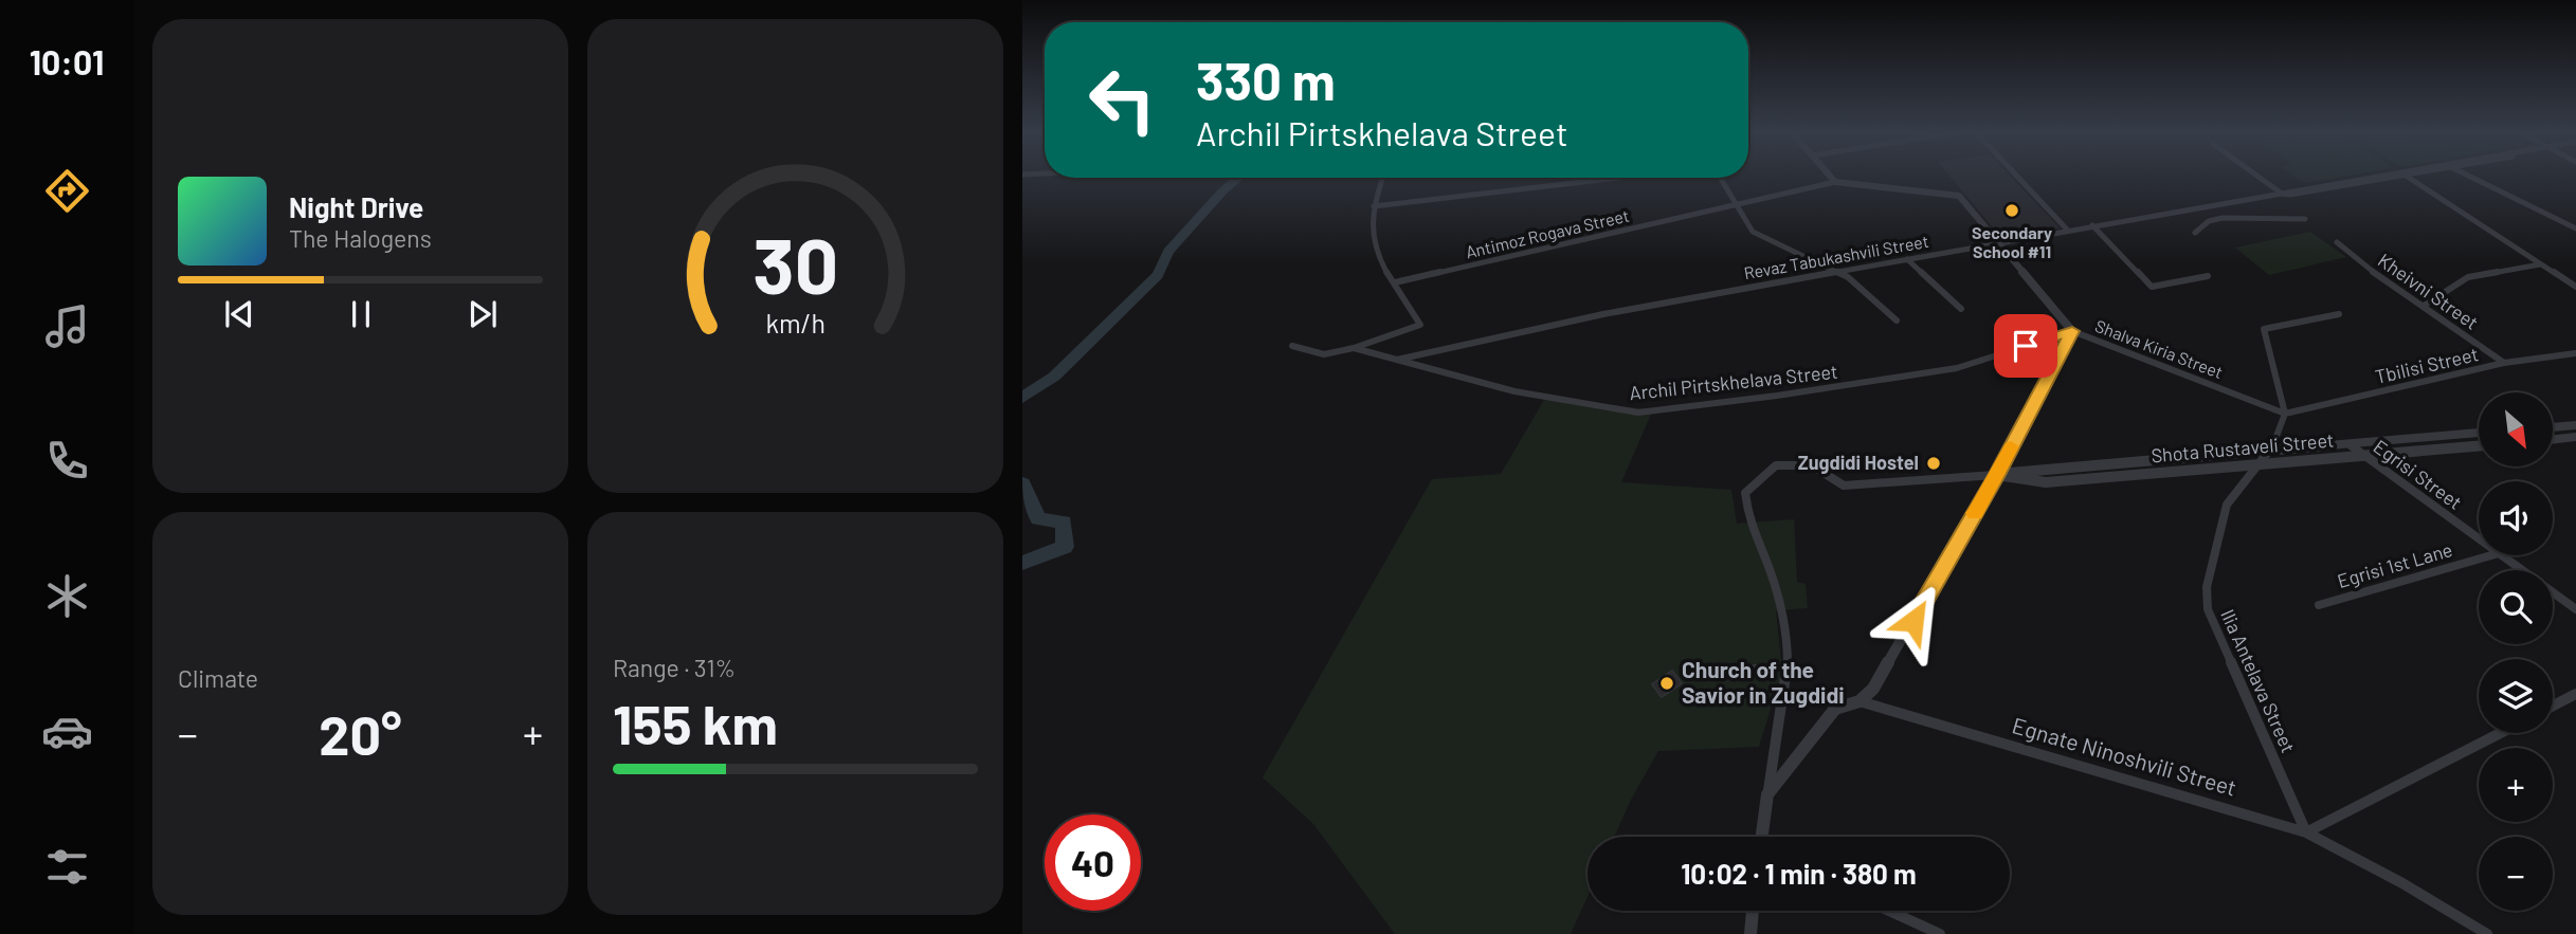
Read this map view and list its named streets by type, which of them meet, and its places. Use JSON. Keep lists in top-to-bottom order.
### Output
{
  "streets": {
    "street": [
      "Antimoz Rogava Street",
      "Revaz Tabukashvili Street",
      "Kheivni Street",
      "Shalva Kiria Street",
      "Tbilisi Street",
      "Archil Pirtskhelava Street",
      "Shota Rustaveli Street",
      "Egrisi Street",
      "Egrisi 1st Lane",
      "Ilia Antelava Street",
      "Egnate Ninoshvili Street"
    ]
  },
  "crossings": [
    ["Antimoz Rogava Street", "Shalva Kiria Street"],
    ["Revaz Tabukashvili Street", "Shalva Kiria Street"],
    ["Revaz Tabukashvili Street", "Archil Pirtskhelava Street"],
    ["Kheivni Street", "Tbilisi Street"],
    ["Shalva Kiria Street", "Tbilisi Street"],
    ["Shalva Kiria Street", "Archil Pirtskhelava Street"],
    ["Shalva Kiria Street", "Ilia Antelava Street"],
    ["Tbilisi Street", "Ilia Antelava Street"],
    ["Shota Rustaveli Street", "Egrisi Street"],
    ["Shota Rustaveli Street", "Ilia Antelava Street"],
    ["Ilia Antelava Street", "Egnate Ninoshvili Street"]
  ],
  "places": ["Secondary School #11", "Zugdidi Hostel", "Church of the Savior in Zugdidi"],
  "north": "bottom right",
  "page": {
    "tabs": "10:01",
    "turn": ["330 m", "Archil Pirtskhelava Street"],
    "song": ["Night Drive", "The Halogens"],
    "map_buttons": ["+", "−"],
    "tile": [
      "Climate",
      ["Range · 31%", "155 km"]
    ],
    "heat": ["−", "20°", "+"],
    "limit": "40",
    "trip": "10:02 · 1 min · 380 m",
    "gauge": ["30", "km/h"]
  }
}
